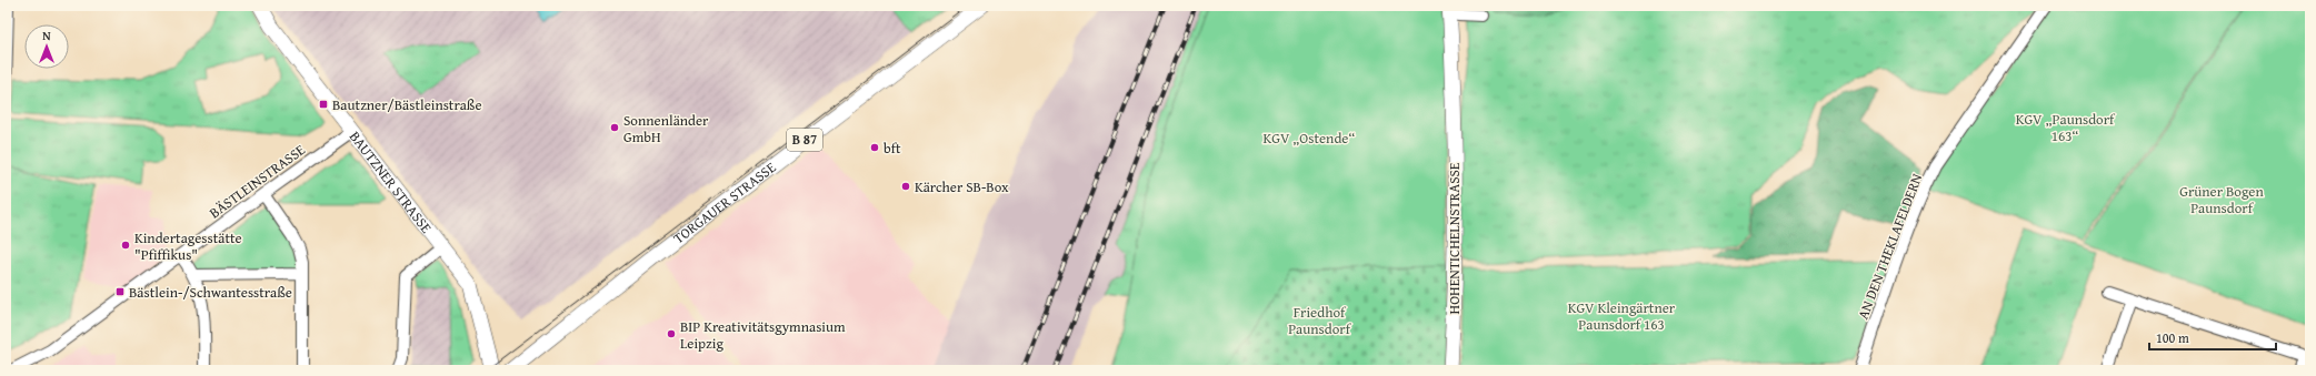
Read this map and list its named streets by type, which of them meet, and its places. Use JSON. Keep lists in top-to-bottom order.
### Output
{
  "streets": {
    "main road": [
      "B 87",
      "BAUTZNER STRASSE",
      "TORGAUER STRASSE",
      "HOHENTICHELNSTRASSE"
    ],
    "street": ["BÄSTLEINSTRASSE", "AN DEN THEKLAFELDERN"]
  },
  "crossings": [
    ["BÄSTLEINSTRASSE", "BAUTZNER STRASSE"]
  ],
  "parks": [
    "KGV „Paunsdorf 163“",
    "KGV „Ostende“",
    "Grüner Bogen Paunsdorf",
    "KGV Kleingärtner Paunsdorf 163",
    "Friedhof Paunsdorf"
  ],
  "places": {
    "transit": ["Bautzner/Bästleinstraße", "Bästlein-/Schwantesstraße"],
    "other": [
      "Sonnenländer GmbH",
      "bft",
      "Kärcher SB-Box",
      "Kindertagesstätte \"Pfiffikus\"",
      "BIP Kreativitätsgymnasium Leipzig"
    ]
  },
  "scale_bar": "100 m",
  "north": "top"
}
